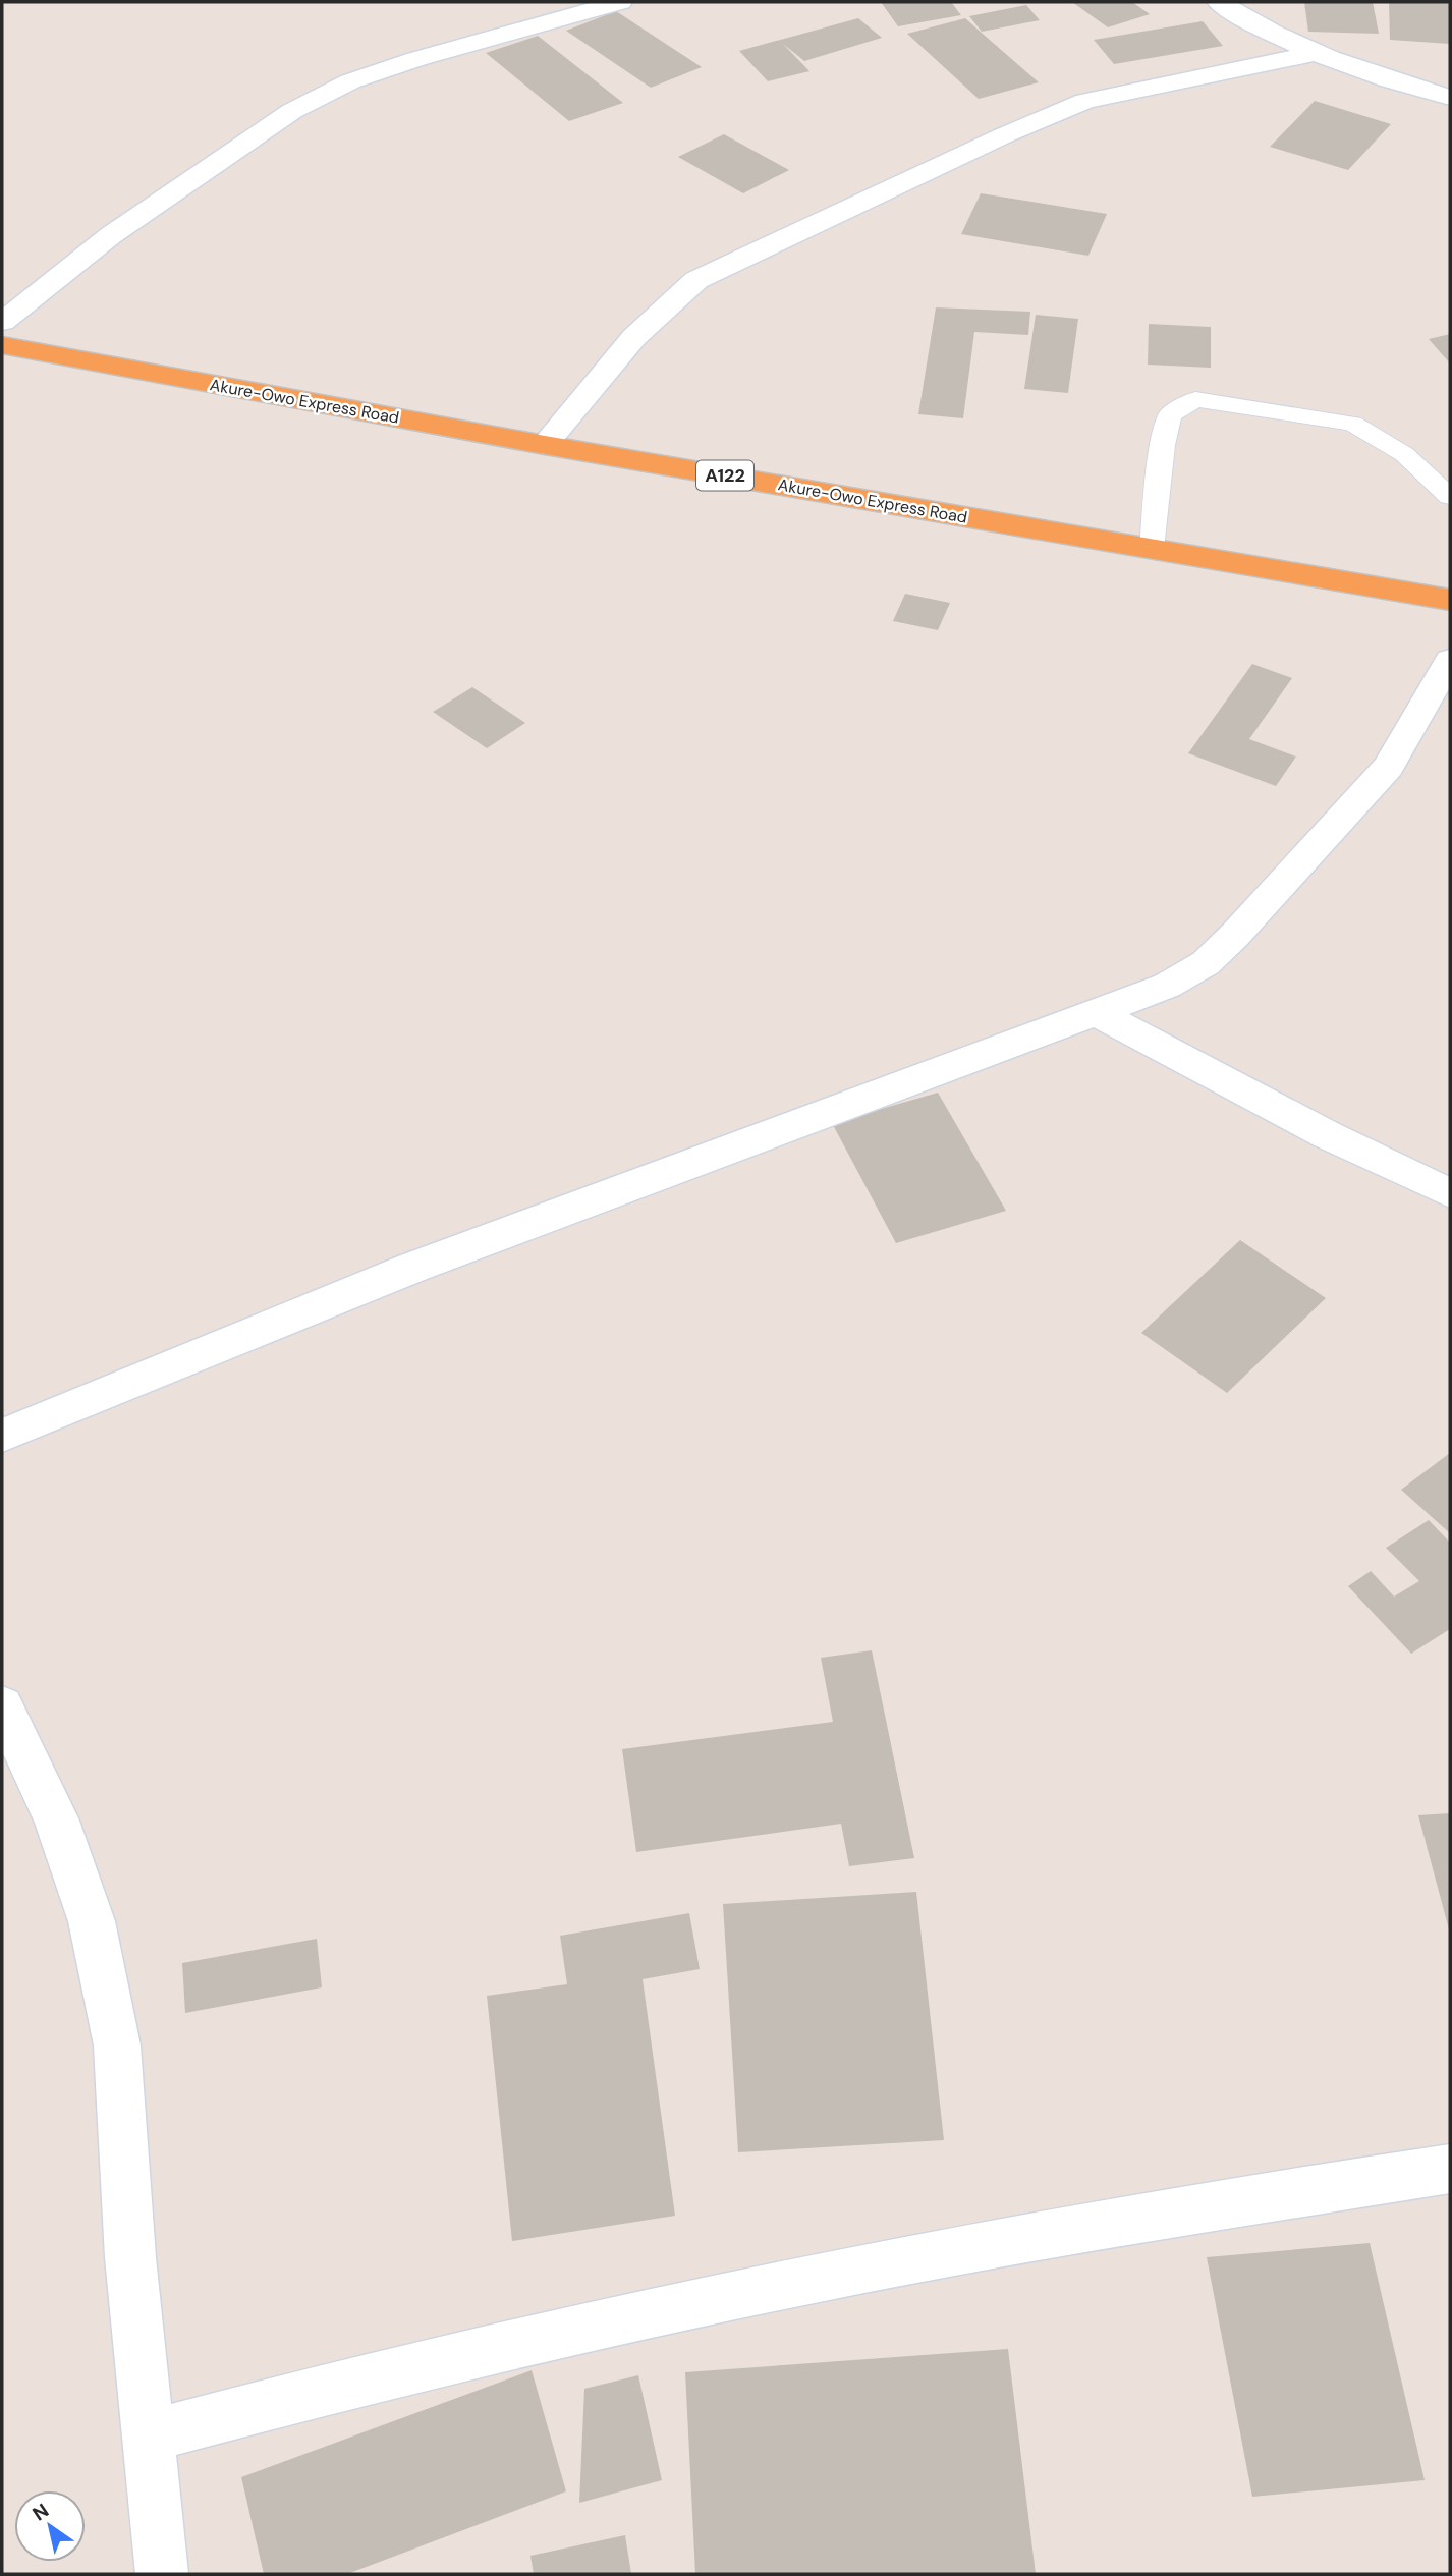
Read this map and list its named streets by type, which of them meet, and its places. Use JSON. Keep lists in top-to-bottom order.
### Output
{
  "streets": {
    "highway": ["Akure-Owo Express Road", "A122"]
  },
  "north": "top left"
}
